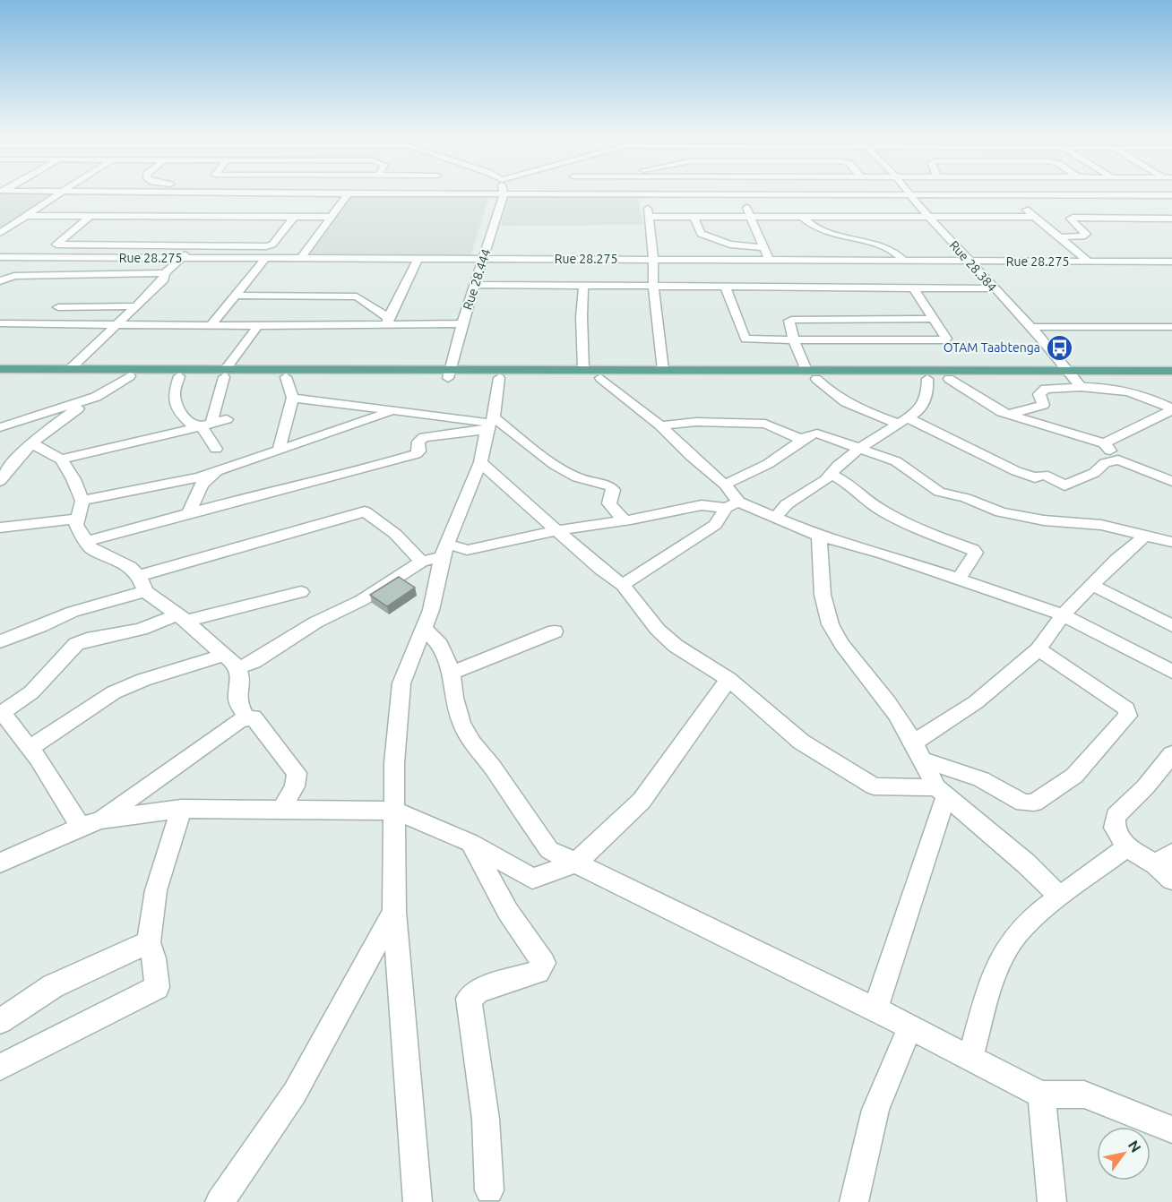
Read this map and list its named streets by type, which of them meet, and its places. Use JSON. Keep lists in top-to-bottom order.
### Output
{
  "streets": {
    "street": ["Rue 28.275", "Rue 28.384", "Rue 28.444"]
  },
  "crossings": [
    ["Rue 28.275", "Rue 28.384"],
    ["Rue 28.275", "Rue 28.444"]
  ],
  "places": {
    "bus stop": ["OTAM Taabtenga"]
  },
  "north": "top right"
}
